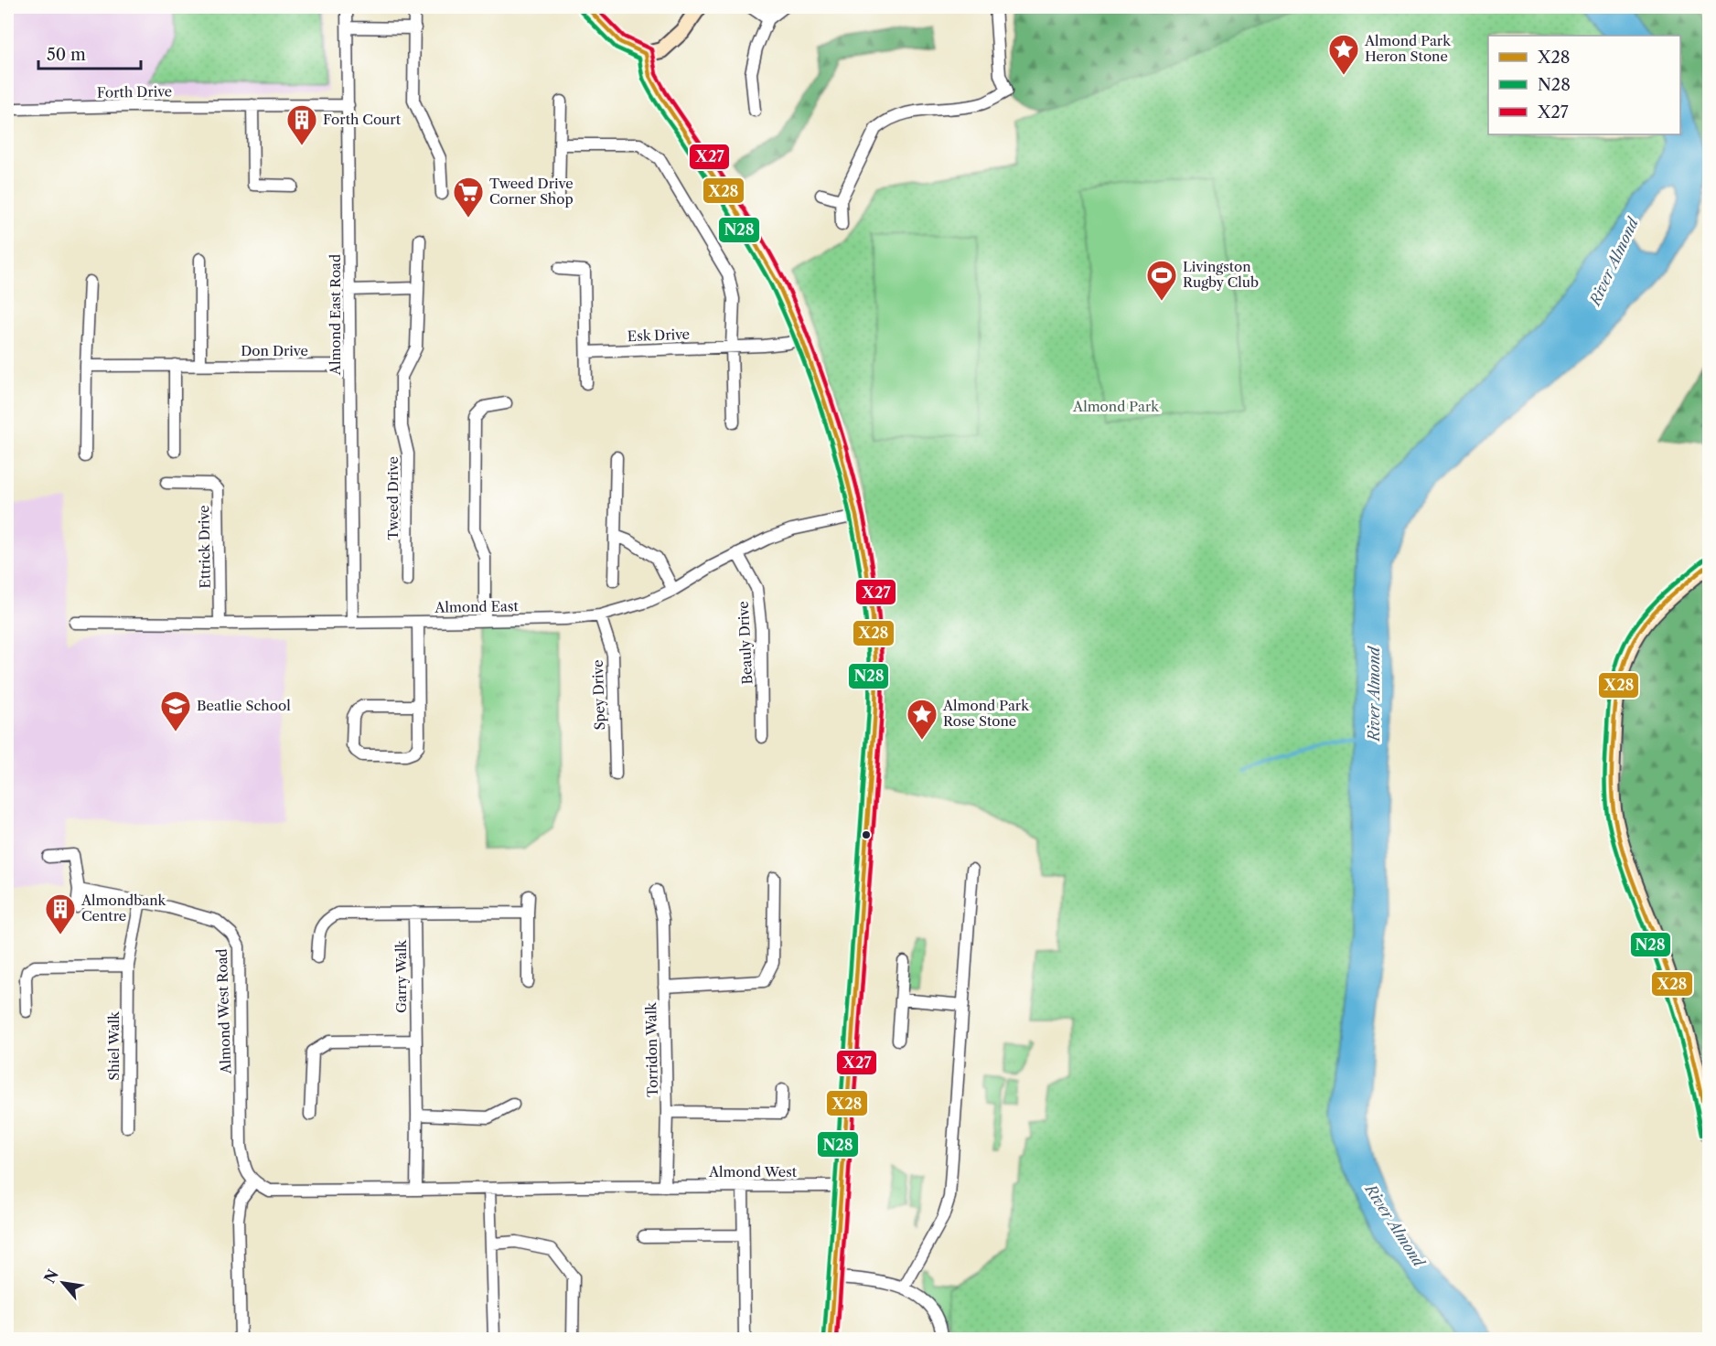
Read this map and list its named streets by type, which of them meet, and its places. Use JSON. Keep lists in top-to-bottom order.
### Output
{
  "streets": {
    "street": [
      "Forth Drive",
      "Almond East Road",
      "Esk Drive",
      "Don Drive",
      "Tweed Drive",
      "Ettrick Drive",
      "Almond East",
      "Beauly Drive",
      "Spey Drive",
      "Garry Walk",
      "Almond West Road",
      "Shiel Walk",
      "Torridon Walk",
      "Almond West"
    ]
  },
  "crossings": [
    ["Forth Drive", "Almond East Road"],
    ["Almond East Road", "Don Drive"],
    ["Almond East Road", "Almond East"],
    ["Ettrick Drive", "Almond East"],
    ["Almond East", "Beauly Drive"],
    ["Almond East", "Spey Drive"],
    ["Almond West Road", "Shiel Walk"],
    ["Torridon Walk", "Almond West"]
  ],
  "water": ["River Almond"],
  "parks": ["Almond Park"],
  "places": {
    "place": ["Almond Park Heron Stone", "Almond Park Rose Stone"],
    "building": ["Forth Court", "Almondbank Centre"],
    "supermarket": ["Tweed Drive Corner Shop"],
    "sports": ["Livingston Rugby Club"],
    "school or university": ["Beatlie School"]
  },
  "lines": ["transit line X28", "transit line X27", "transit line N28"],
  "legend": ["X28", "N28", "X27"],
  "scale_bar": "50 m",
  "north": "top left"
}
